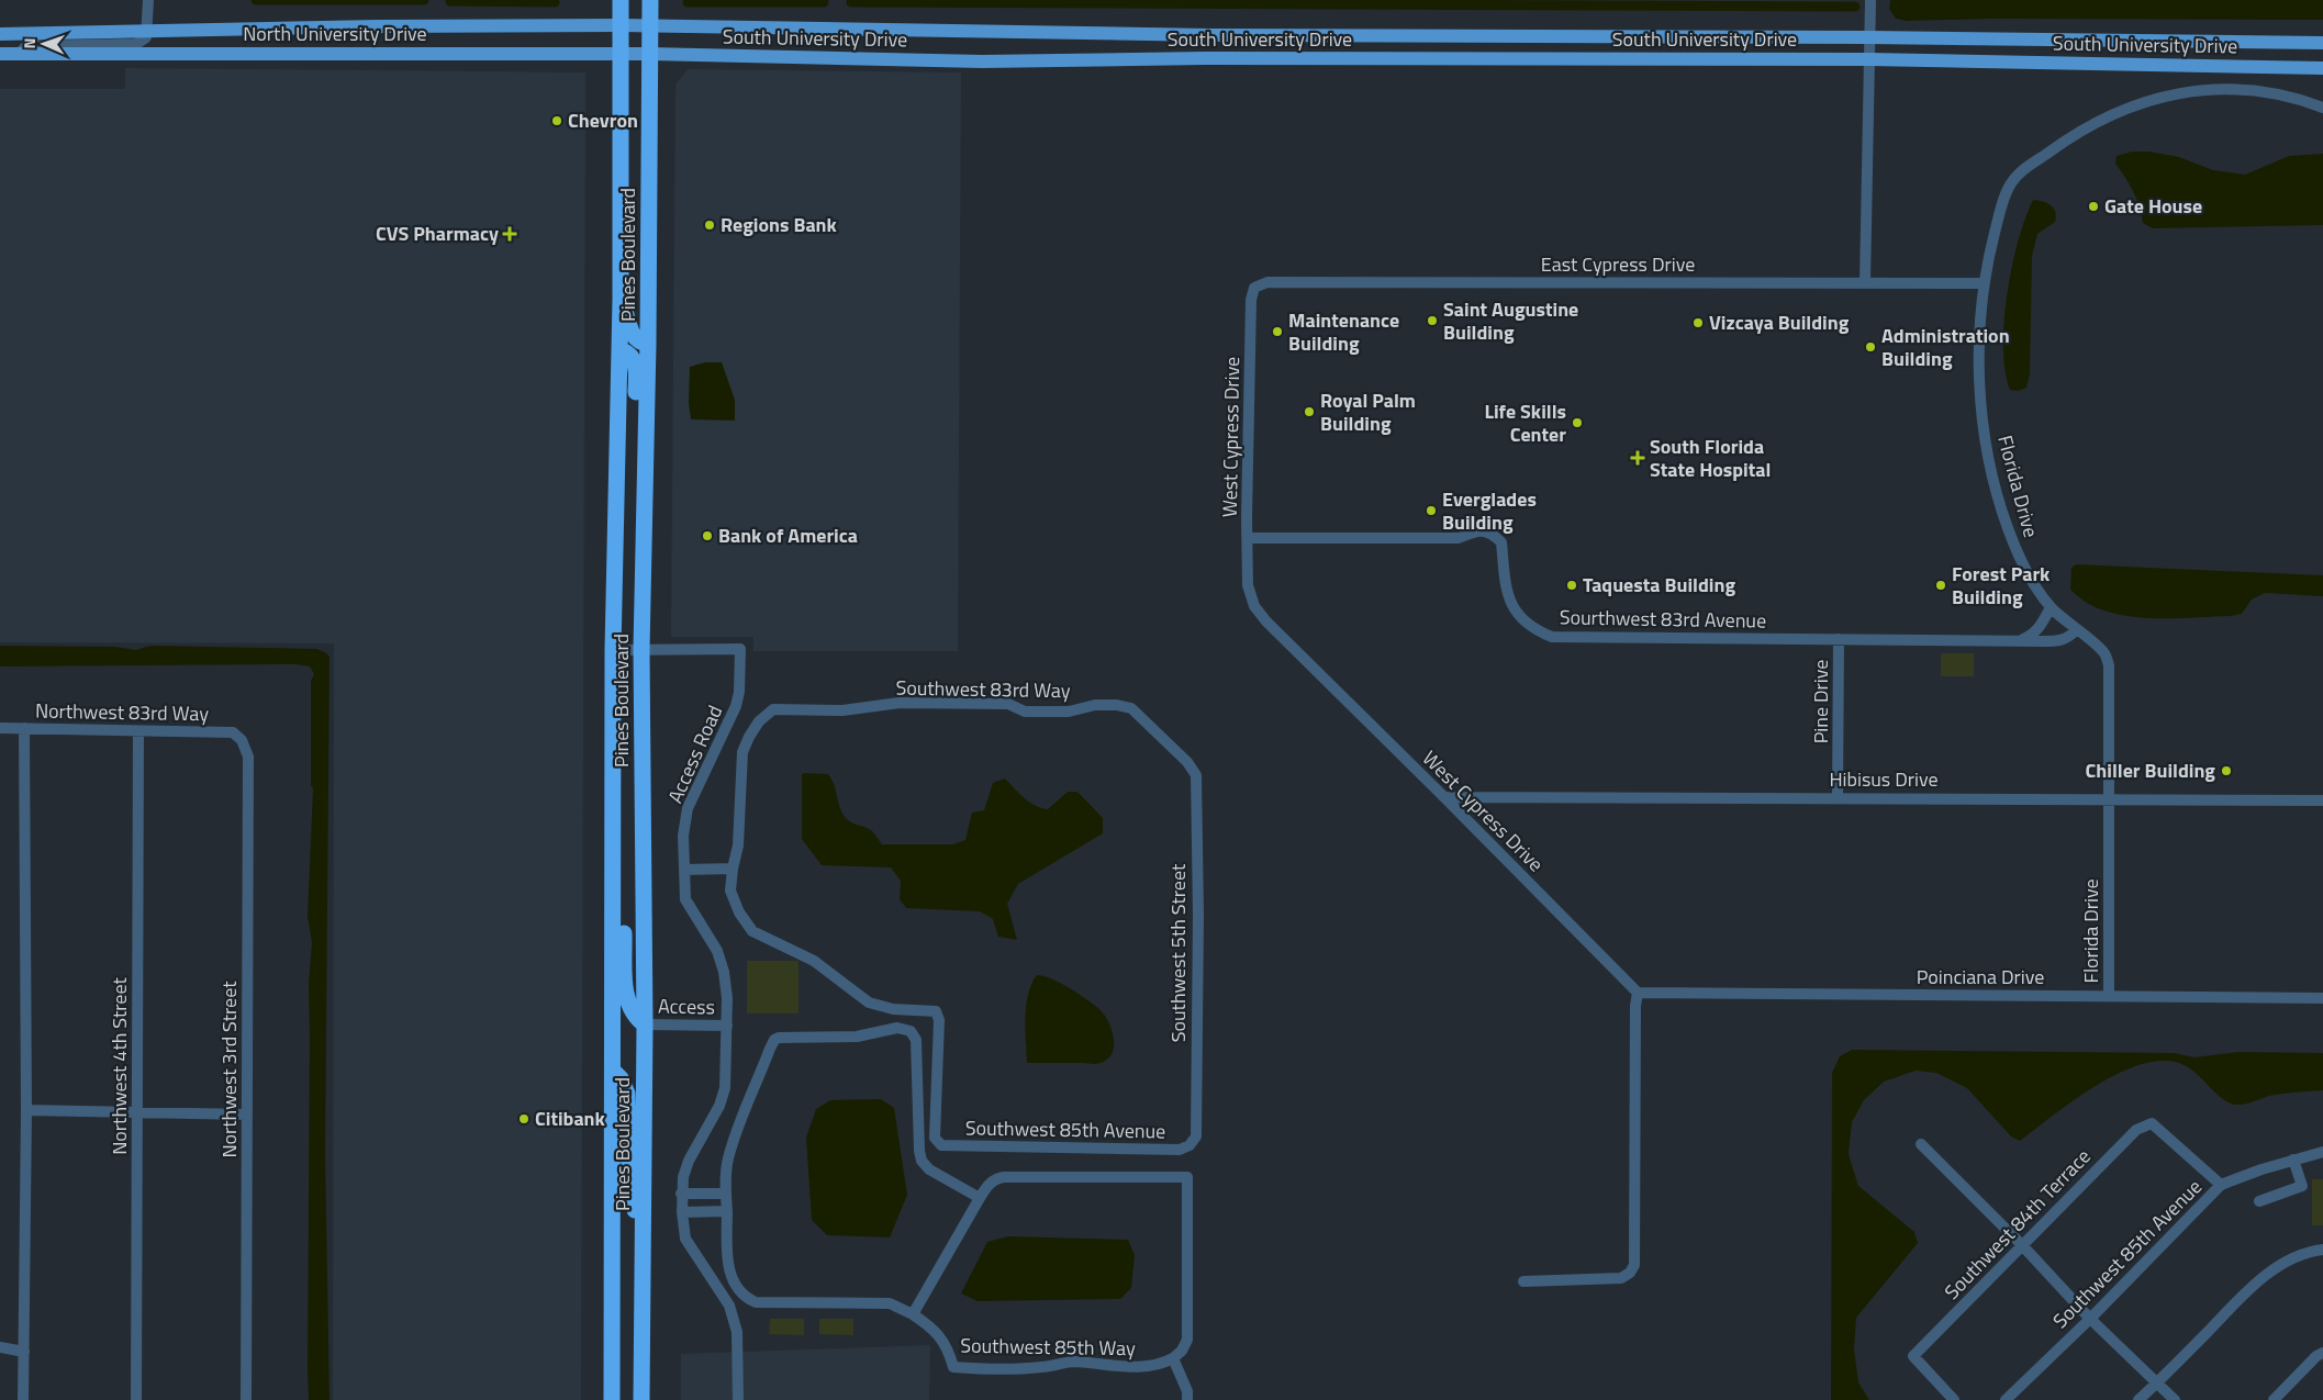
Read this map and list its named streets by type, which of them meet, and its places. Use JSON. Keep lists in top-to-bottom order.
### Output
{
  "streets": {
    "highway": ["Pines Boulevard"],
    "main road": ["North University Drive", "South University Drive"],
    "street": [
      "East Cypress Drive",
      "West Cypress Drive",
      "Florida Drive",
      "Sourthwest 83rd Avenue",
      "Southwest 83rd Way",
      "Pine Drive",
      "Northwest 83rd Way",
      "Access Road",
      "Hibisus Drive",
      "Southwest 5th Street",
      "Poinciana Drive",
      "Access",
      "Northwest 4th Street",
      "Northwest 3rd Street",
      "Southwest 85th Avenue",
      "Southwest 84th Terrace",
      "Southwest 85th Way"
    ]
  },
  "crossings": [
    ["North University Drive", "South University Drive"],
    ["North University Drive", "Pines Boulevard"],
    ["South University Drive", "Pines Boulevard"],
    ["Pines Boulevard", "Access Road"],
    ["Pines Boulevard", "Access"],
    ["East Cypress Drive", "West Cypress Drive"],
    ["East Cypress Drive", "Florida Drive"],
    ["West Cypress Drive", "Sourthwest 83rd Avenue"],
    ["West Cypress Drive", "Hibisus Drive"],
    ["West Cypress Drive", "Poinciana Drive"],
    ["Florida Drive", "Sourthwest 83rd Avenue"],
    ["Florida Drive", "Hibisus Drive"],
    ["Florida Drive", "Poinciana Drive"],
    ["Sourthwest 83rd Avenue", "Pine Drive"],
    ["Southwest 83rd Way", "Southwest 5th Street"],
    ["Southwest 83rd Way", "Southwest 85th Avenue"],
    ["Pine Drive", "Hibisus Drive"],
    ["Northwest 83rd Way", "Northwest 4th Street"],
    ["Northwest 83rd Way", "Northwest 3rd Street"],
    ["Access Road", "Access"],
    ["Southwest 5th Street", "Southwest 85th Avenue"],
    ["Southwest 85th Avenue", "Southwest 84th Terrace"]
  ],
  "places": {
    "other": [
      "Chevron",
      "Gate House",
      "Regions Bank",
      "Saint Augustine Building",
      "Vizcaya Building",
      "Maintenance Building",
      "Administration Building",
      "Royal Palm Building",
      "Life Skills Center",
      "Everglades Building",
      "Bank of America",
      "Taquesta Building",
      "Forest Park Building",
      "Chiller Building",
      "Citibank"
    ],
    "health": ["CVS Pharmacy", "South Florida State Hospital"]
  },
  "north": "left"
}
